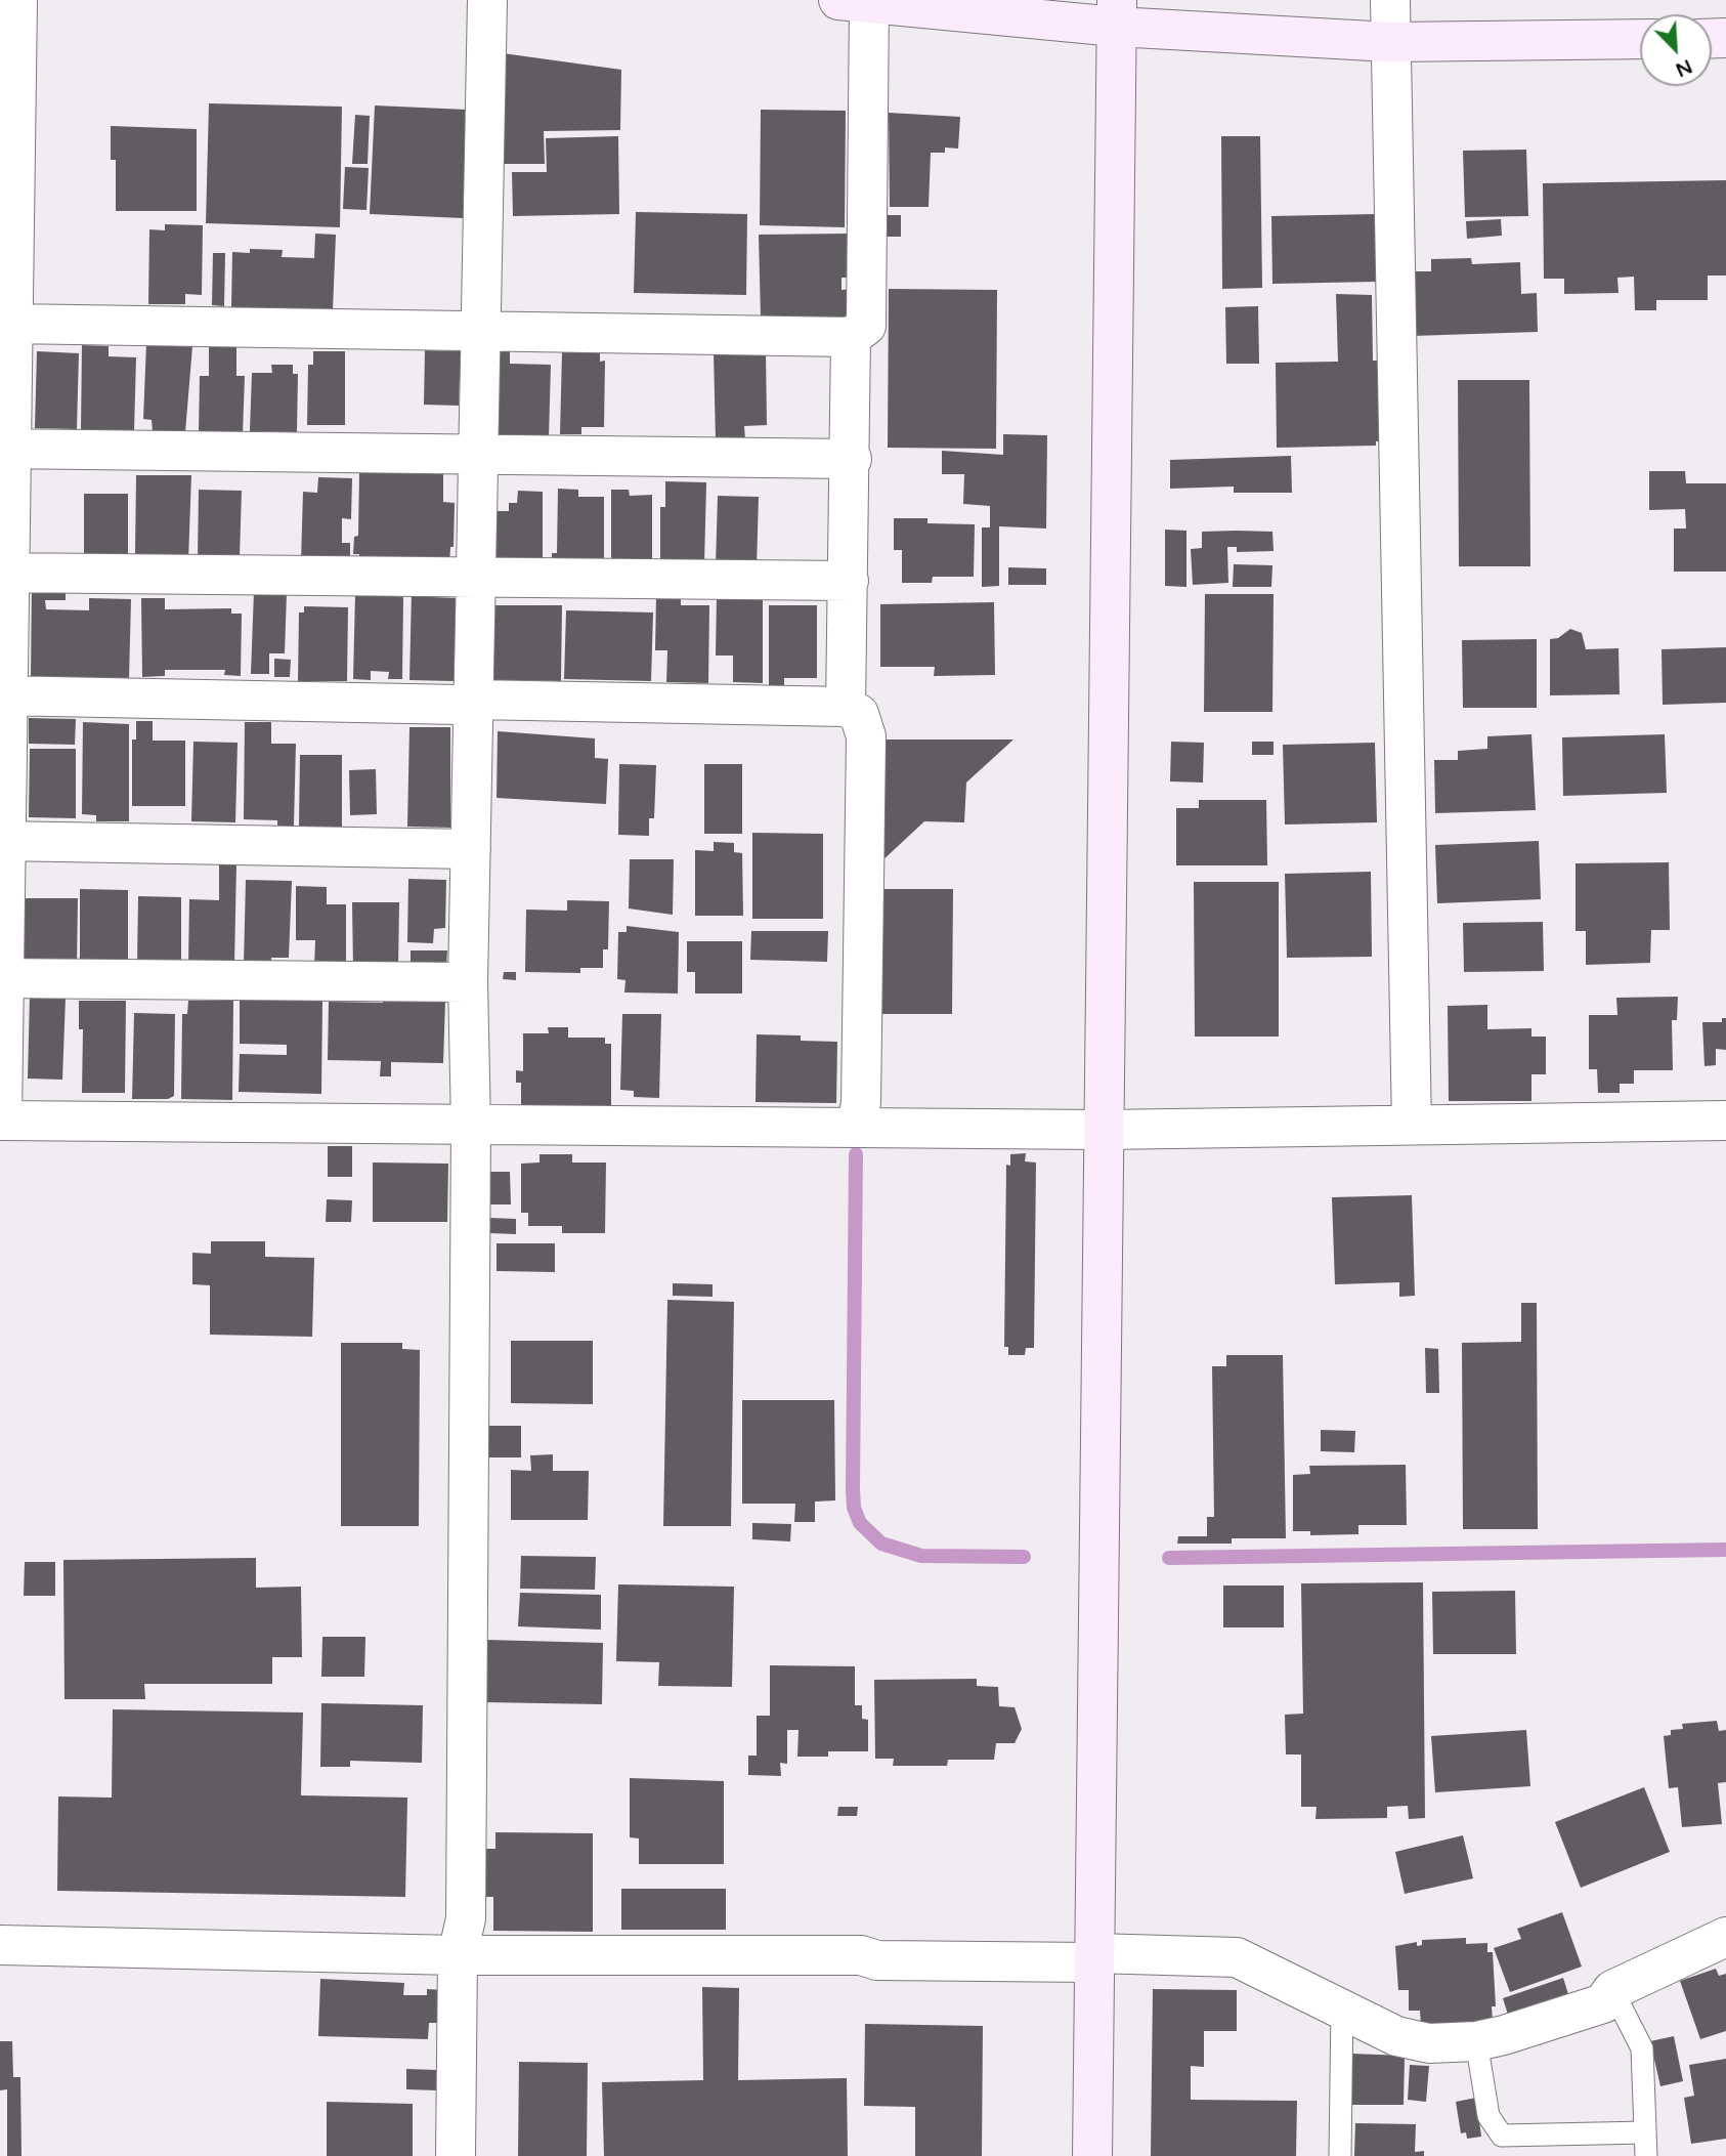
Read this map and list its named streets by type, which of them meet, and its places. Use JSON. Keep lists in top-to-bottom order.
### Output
{
  "north": "bottom right"
}
